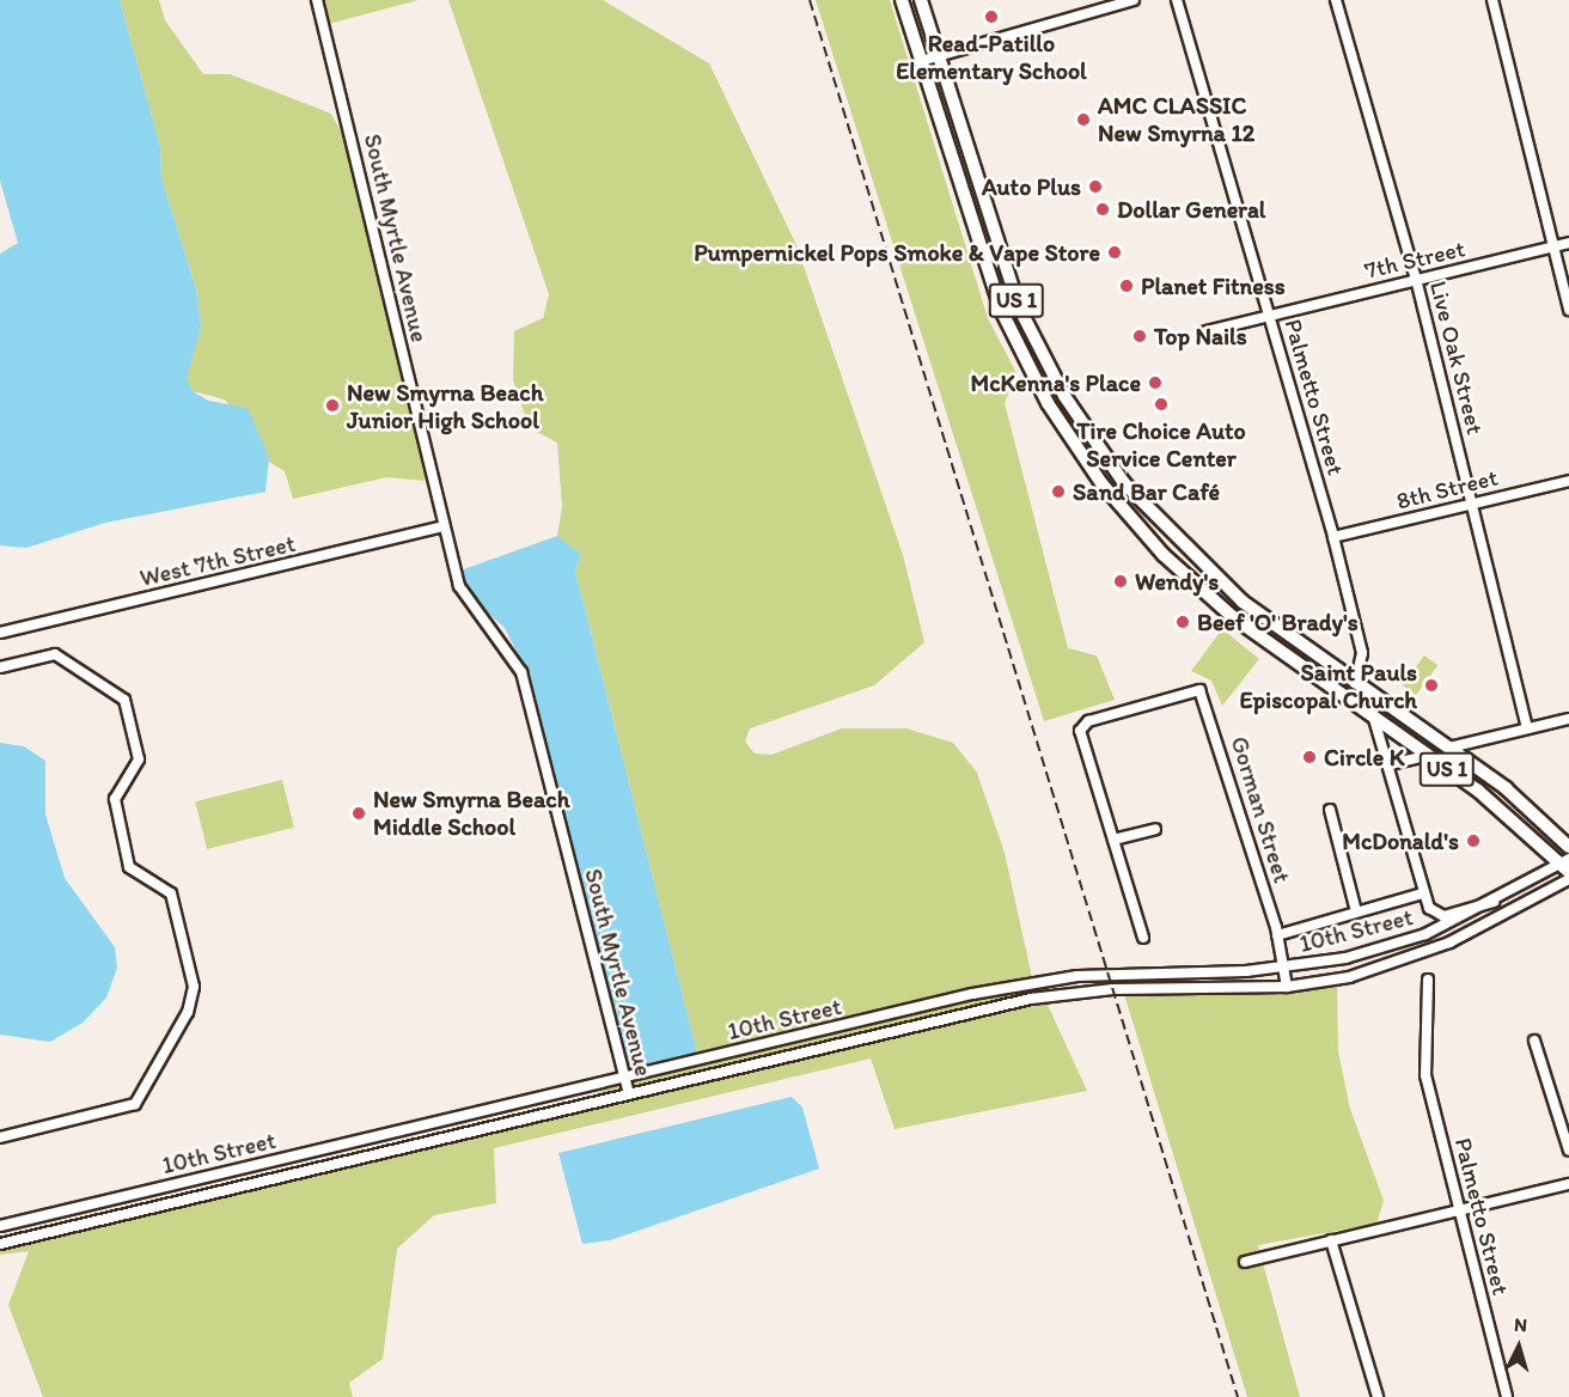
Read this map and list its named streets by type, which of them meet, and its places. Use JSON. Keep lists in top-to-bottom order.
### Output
{
  "streets": {
    "main road": ["US 1"],
    "street": [
      "South Myrtle Avenue",
      "7th Street",
      "Live Oak Street",
      "Palmetto Street",
      "8th Street",
      "West 7th Street",
      "Gorman Street",
      "10th Street"
    ]
  },
  "crossings": [
    ["South Myrtle Avenue", "West 7th Street"],
    ["South Myrtle Avenue", "10th Street"],
    ["7th Street", "Live Oak Street"],
    ["7th Street", "Palmetto Street"],
    ["US 1", "Palmetto Street"],
    ["US 1", "10th Street"],
    ["Live Oak Street", "8th Street"],
    ["Palmetto Street", "8th Street"],
    ["Gorman Street", "10th Street"]
  ],
  "places": [
    "Read-Patillo Elementary School",
    "AMC CLASSIC New Smyrna 12",
    "Auto Plus",
    "Dollar General",
    "Pumpernickel Pops Smoke & Vape Store",
    "Planet Fitness",
    "Top Nails",
    "McKenna's Place",
    "Tire Choice Auto Service Center",
    "New Smyrna Beach Junior High School",
    "Sand Bar Café",
    "Wendy's",
    "Beef 'O' Brady's",
    "Saint Pauls Episcopal Church",
    "Circle K",
    "New Smyrna Beach Middle School",
    "McDonald's"
  ],
  "north": "top"
}
